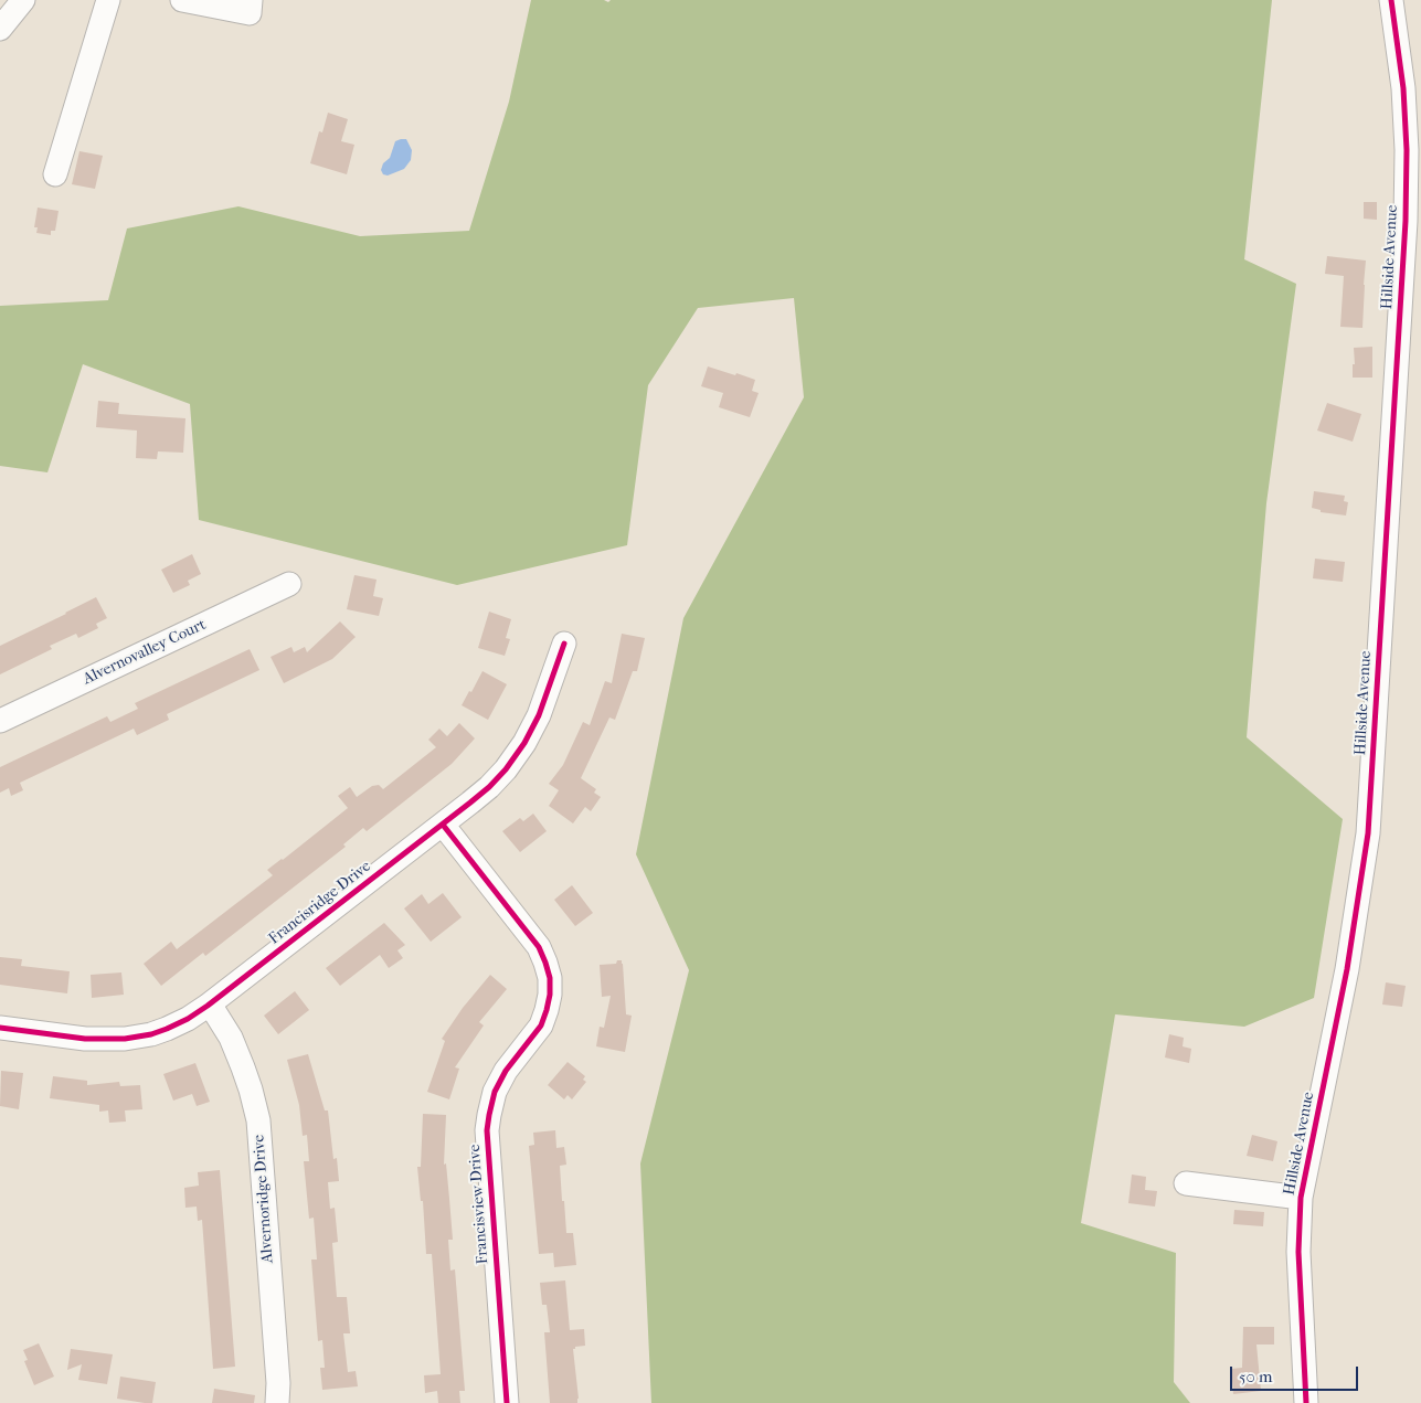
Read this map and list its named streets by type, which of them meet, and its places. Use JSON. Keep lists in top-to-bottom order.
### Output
{
  "streets": {
    "street": [
      "Hillside Avenue",
      "Alvernovalley Court",
      "Francisridge Drive",
      "Alvernoridge Drive",
      "Francisview Drive"
    ]
  },
  "crossings": [
    ["Francisridge Drive", "Alvernoridge Drive"],
    ["Francisridge Drive", "Francisview Drive"]
  ],
  "scale_bar": "50 m"
}
